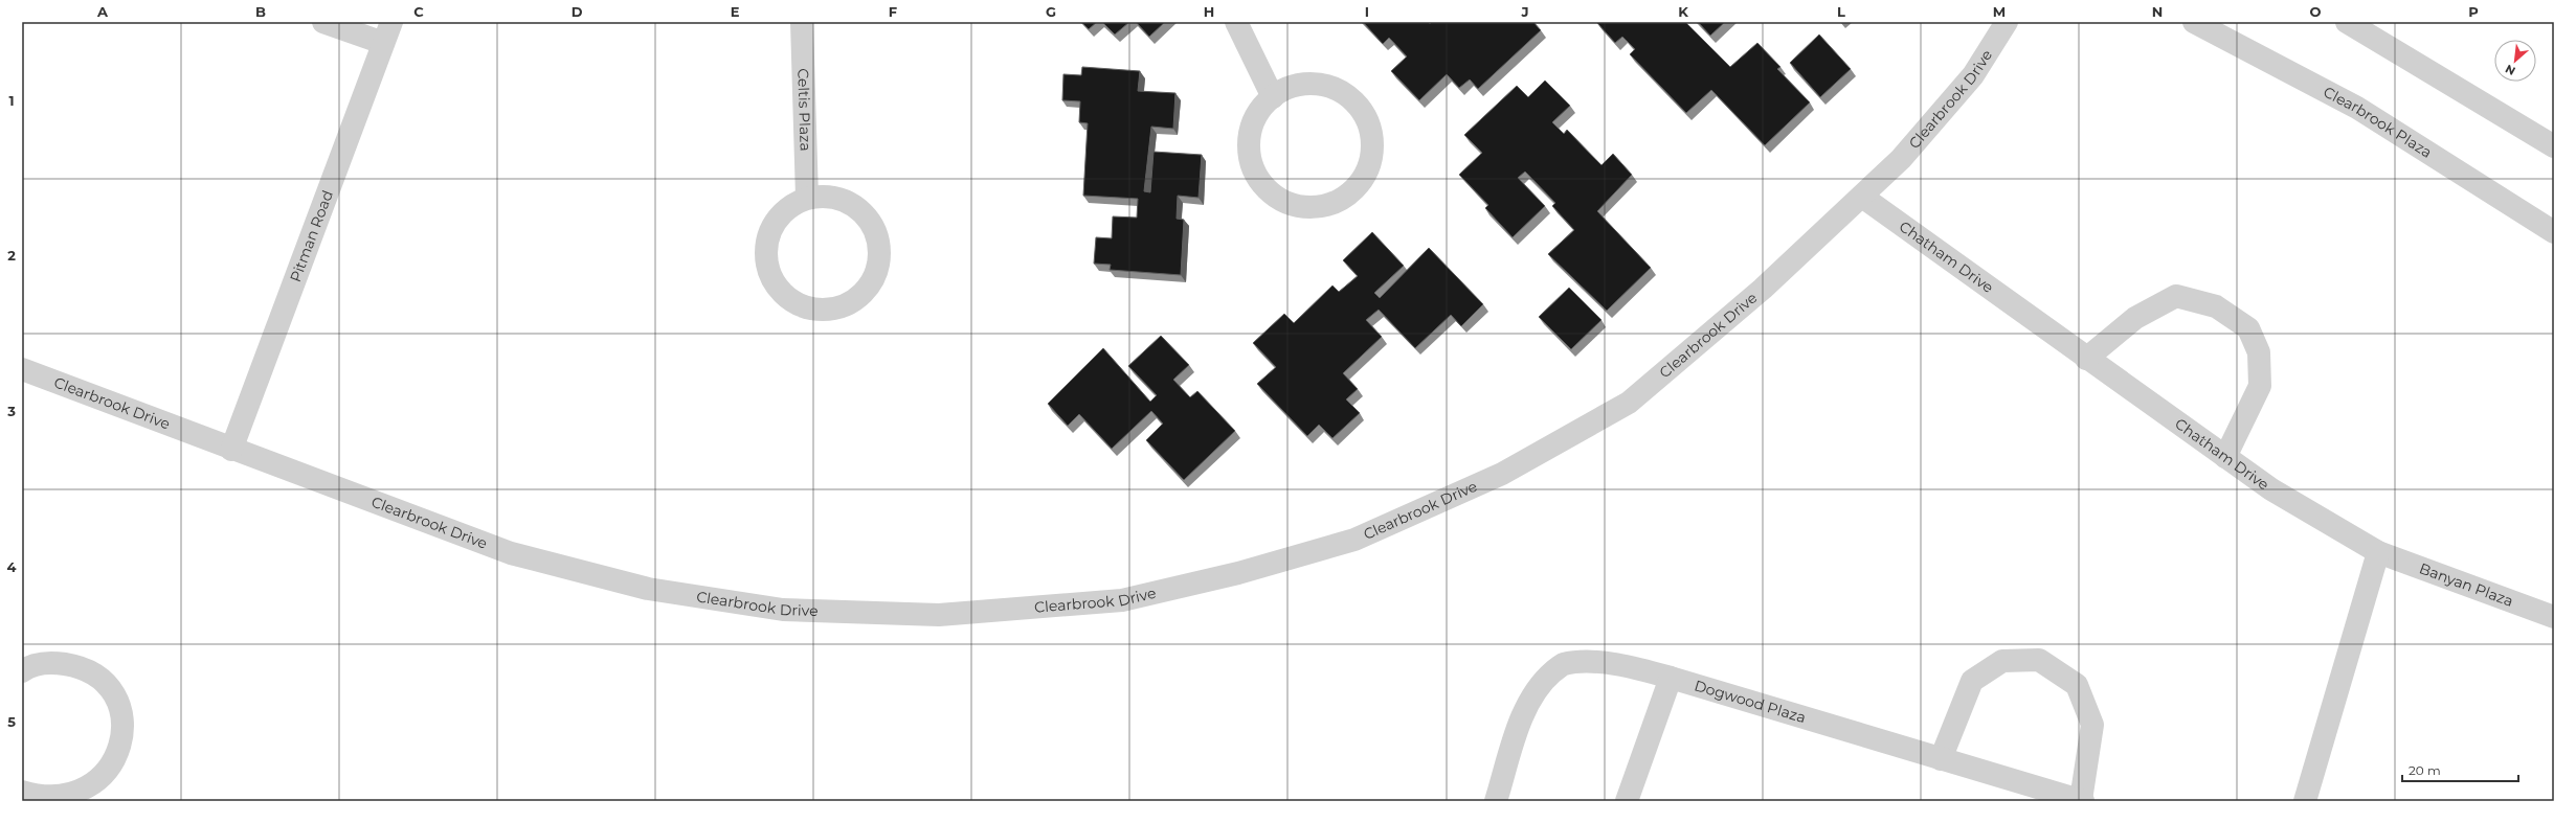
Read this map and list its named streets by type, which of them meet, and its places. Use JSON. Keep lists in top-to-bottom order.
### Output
{
  "streets": {
    "street": [
      "Clearbrook Drive",
      "Celtis Plaza",
      "Clearbrook Plaza",
      "Pitman Road",
      "Chatham Drive",
      "Banyan Plaza",
      "Dogwood Plaza"
    ]
  },
  "crossings": [
    ["Clearbrook Drive", "Pitman Road"],
    ["Clearbrook Drive", "Chatham Drive"],
    ["Chatham Drive", "Banyan Plaza"]
  ],
  "scale_bar": "20 m",
  "north": "bottom left",
  "grid": {
    "columns": [
      "A",
      "B",
      "C",
      "D",
      "E",
      "F",
      "G",
      "H",
      "I",
      "J",
      "K",
      "L",
      "M",
      "N",
      "O",
      "P"
    ],
    "rows": [
      "1",
      "2",
      "3",
      "4",
      "5"
    ]
  }
}
